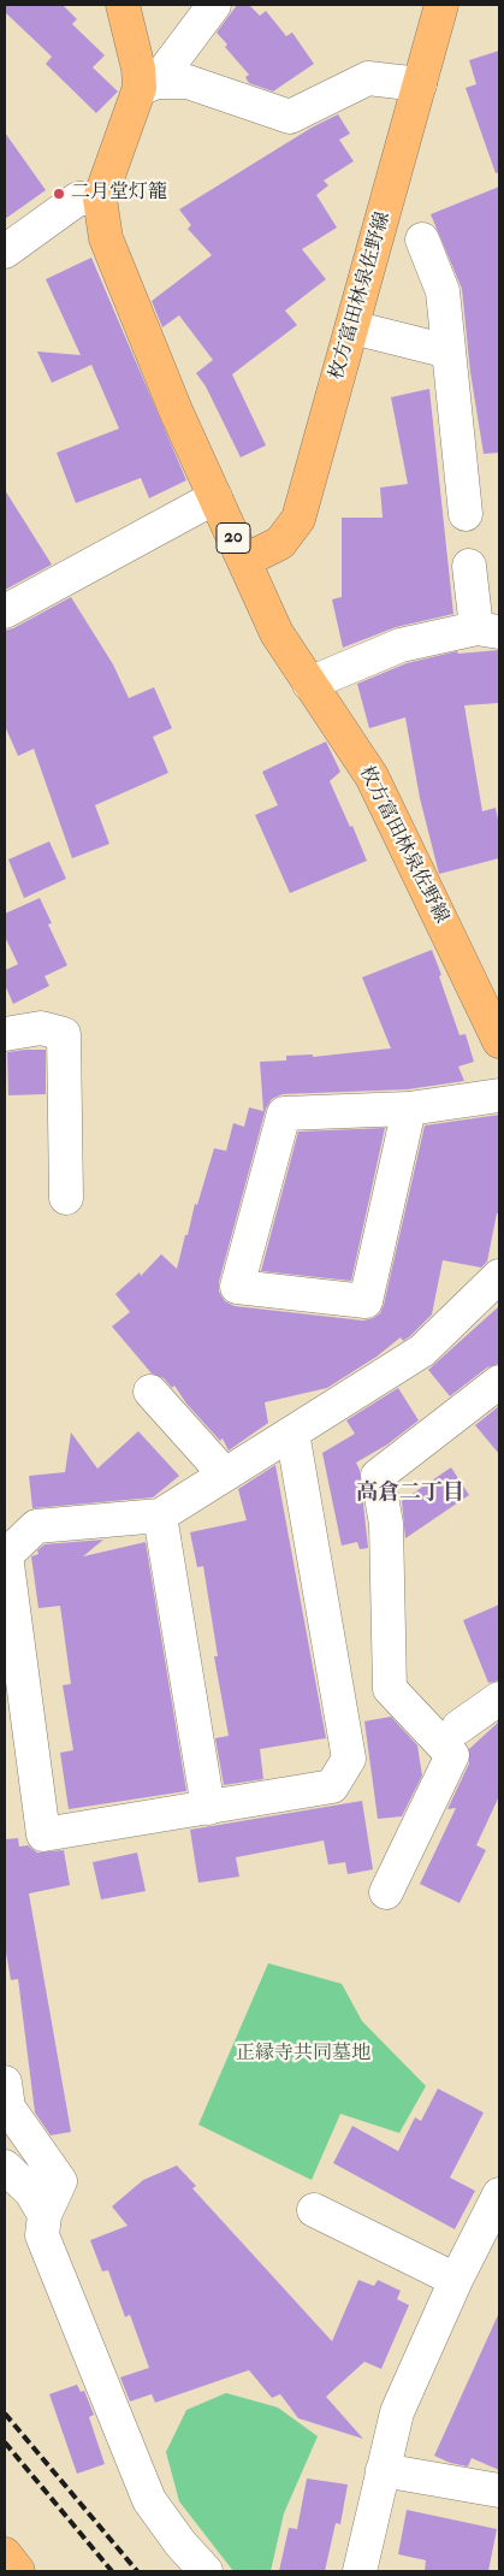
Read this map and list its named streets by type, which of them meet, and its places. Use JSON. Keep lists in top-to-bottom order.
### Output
{
  "streets": {
    "main road": ["枚方富田林泉佐野線", "20"]
  },
  "districts": ["高倉二丁目"],
  "parks": ["正縁寺共同墓地"],
  "places": ["二月堂灯籠"]
}
